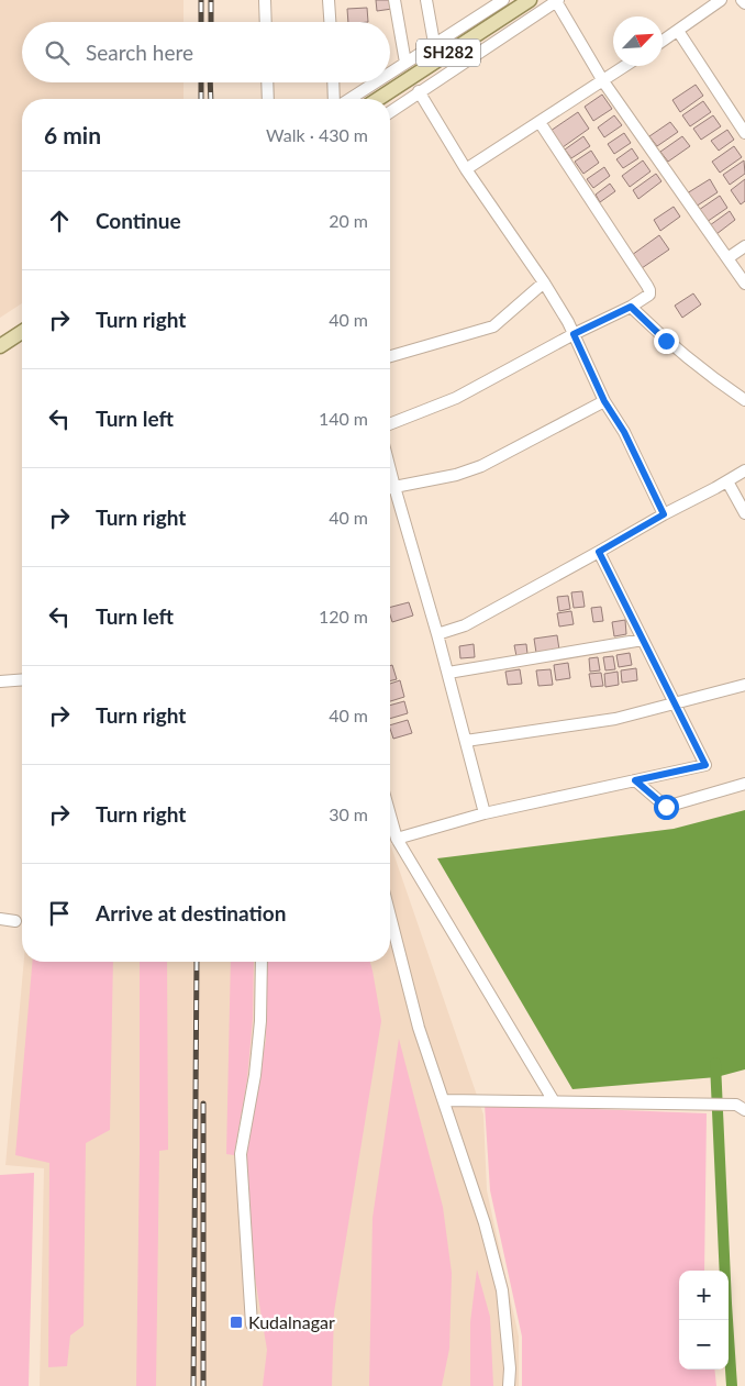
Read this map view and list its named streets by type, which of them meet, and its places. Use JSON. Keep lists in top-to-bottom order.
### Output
{
  "streets": {
    "main road": ["SH282"]
  },
  "places": {
    "transit": ["Kudalnagar"]
  },
  "north": "top right",
  "page": {
    "search": "Search here",
    "heading": ["6 min", "Walk · 430 m"],
    "list": [
      ["Continue", "20 m"],
      ["Turn right", "40 m"],
      ["Turn left", "140 m"],
      ["Turn right", "40 m"],
      ["Turn left", "120 m"],
      ["Turn right", "40 m"],
      ["Turn right", "30 m"],
      "Arrive at destination"
    ],
    "map_buttons": ["+", "−"]
  }
}
